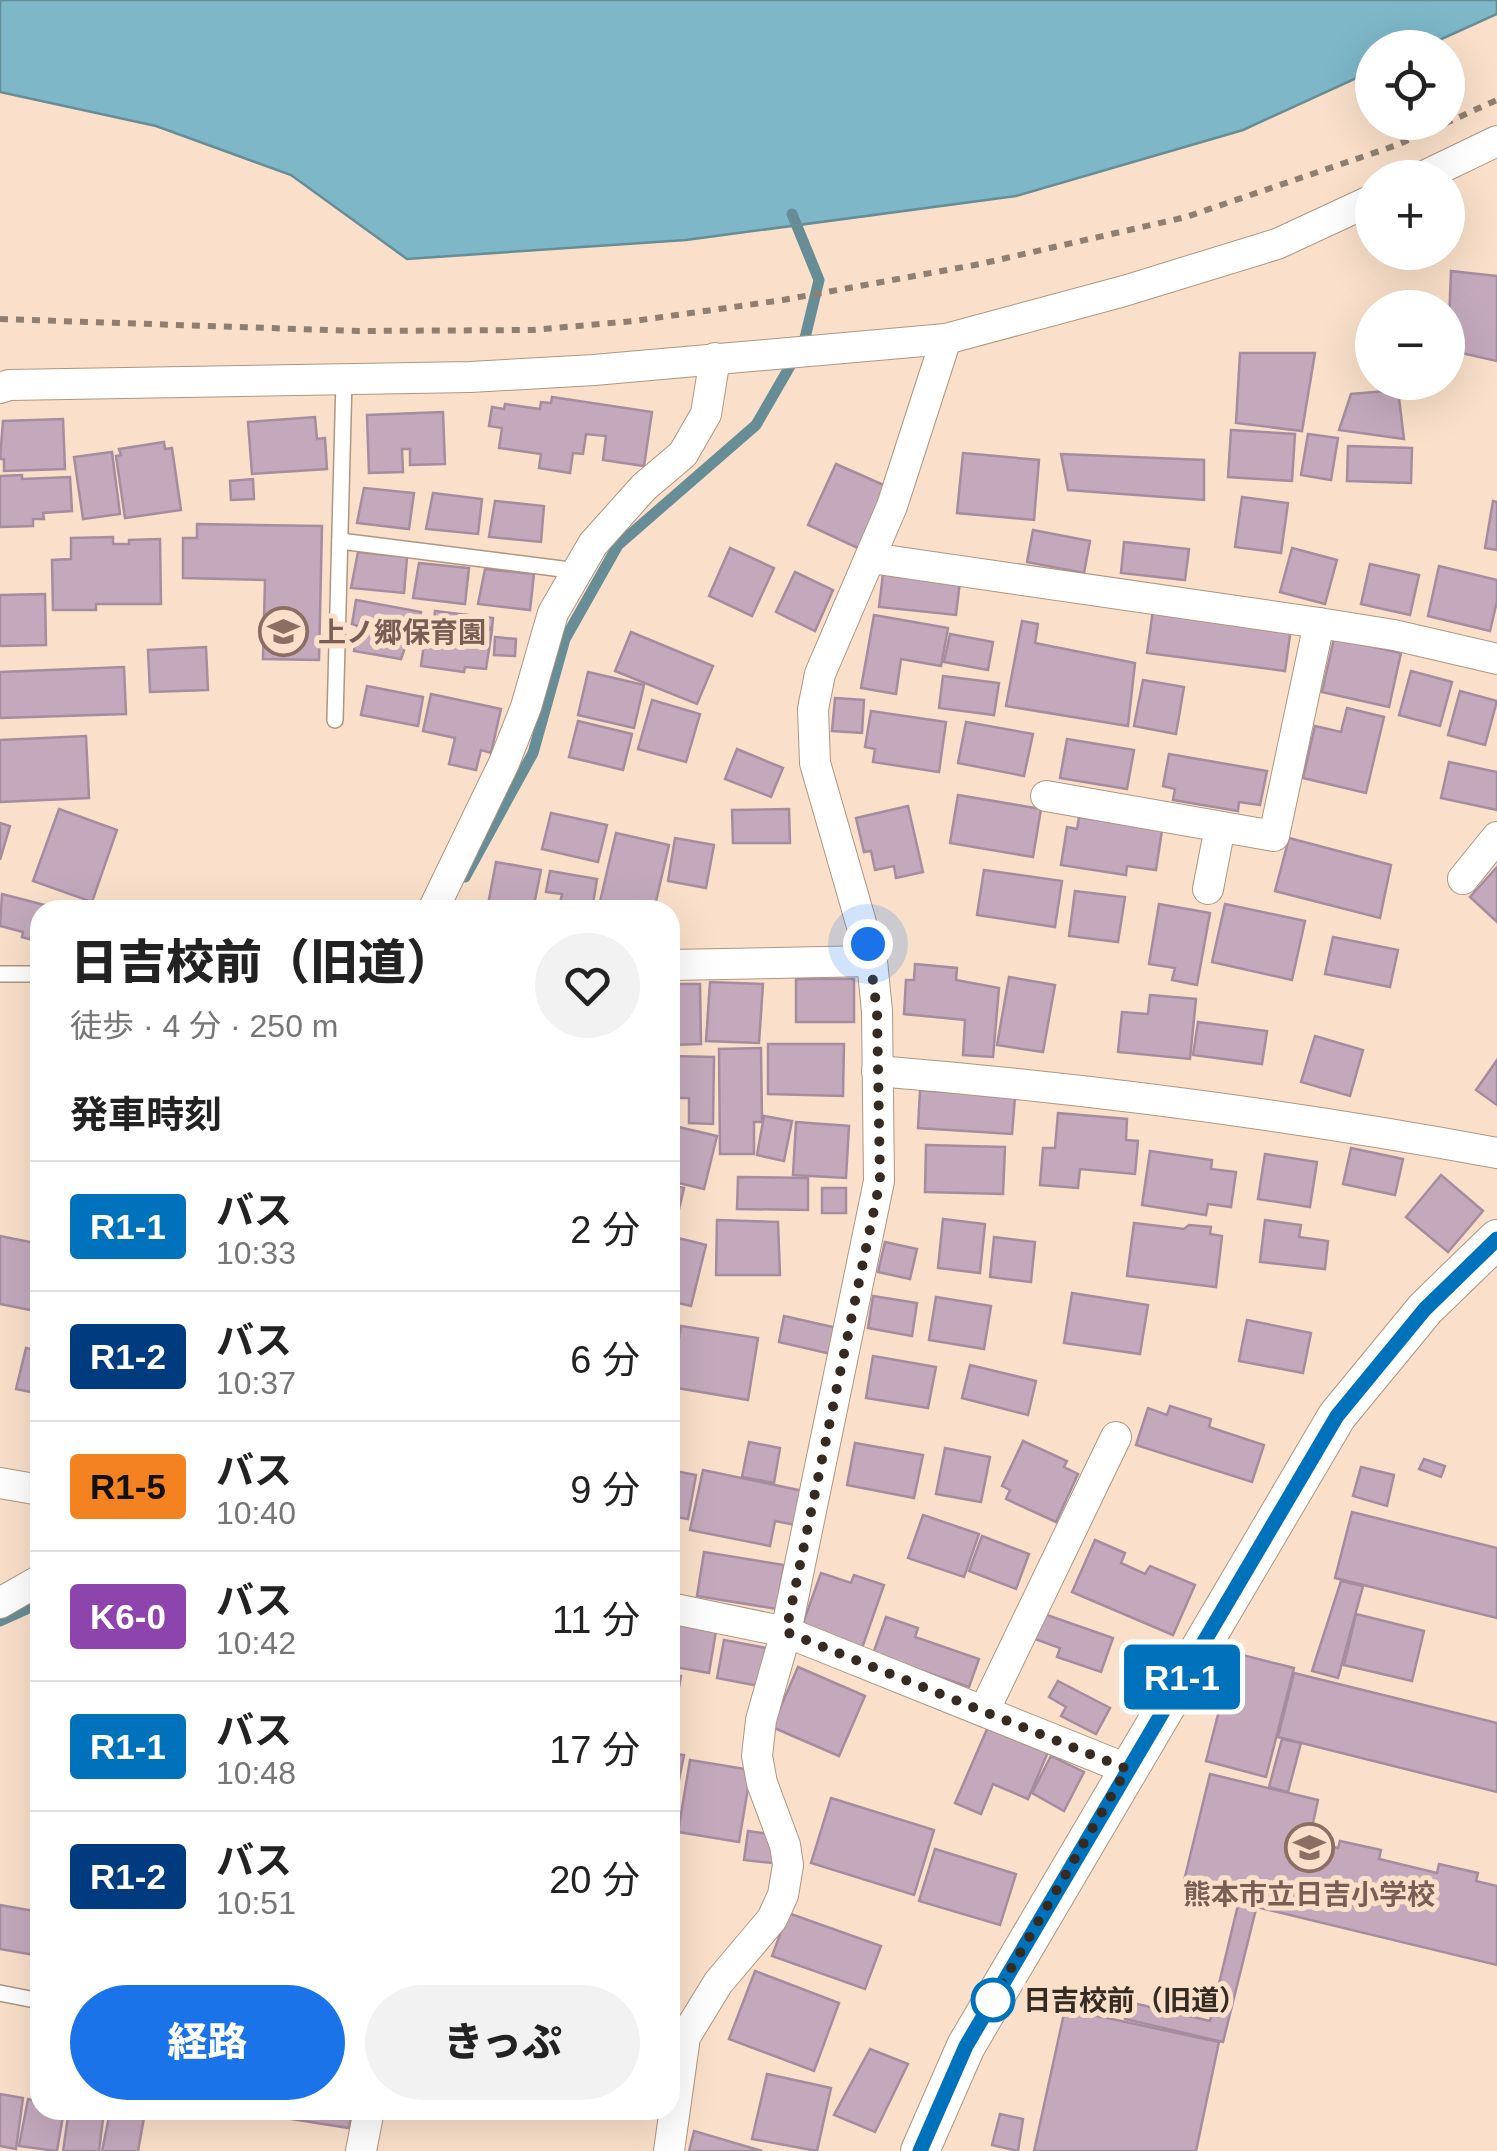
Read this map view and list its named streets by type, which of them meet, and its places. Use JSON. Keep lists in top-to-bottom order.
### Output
{
  "places": {
    "school or university": ["上ノ郷保育園", "熊本市立日吉小学校"],
    "other": ["日吉校前（旧道）"]
  },
  "lines": ["bus line R1-1"],
  "page": {
    "on_map": "R1-1",
    "map_buttons": ["+", "−"],
    "heading": [
      ["日吉校前（旧道）", "徒歩 · 4 分 · 250 m"],
      "発車時刻"
    ],
    "list": [
      {
        "mark": "R1-1",
        "name": "バス",
        "note": "10:33",
        "value": "2 分"
      },
      {
        "mark": "R1-2",
        "name": "バス",
        "note": "10:37",
        "value": "6 分"
      },
      {
        "mark": "R1-5",
        "name": "バス",
        "note": "10:40",
        "value": "9 分"
      },
      {
        "mark": "K6-0",
        "name": "バス",
        "note": "10:42",
        "value": "11 分"
      },
      {
        "mark": "R1-1",
        "name": "バス",
        "note": "10:48",
        "value": "17 分"
      },
      {
        "mark": "R1-2",
        "name": "バス",
        "note": "10:51",
        "value": "20 分"
      }
    ],
    "buttons": ["経路", "きっぷ"]
  }
}
